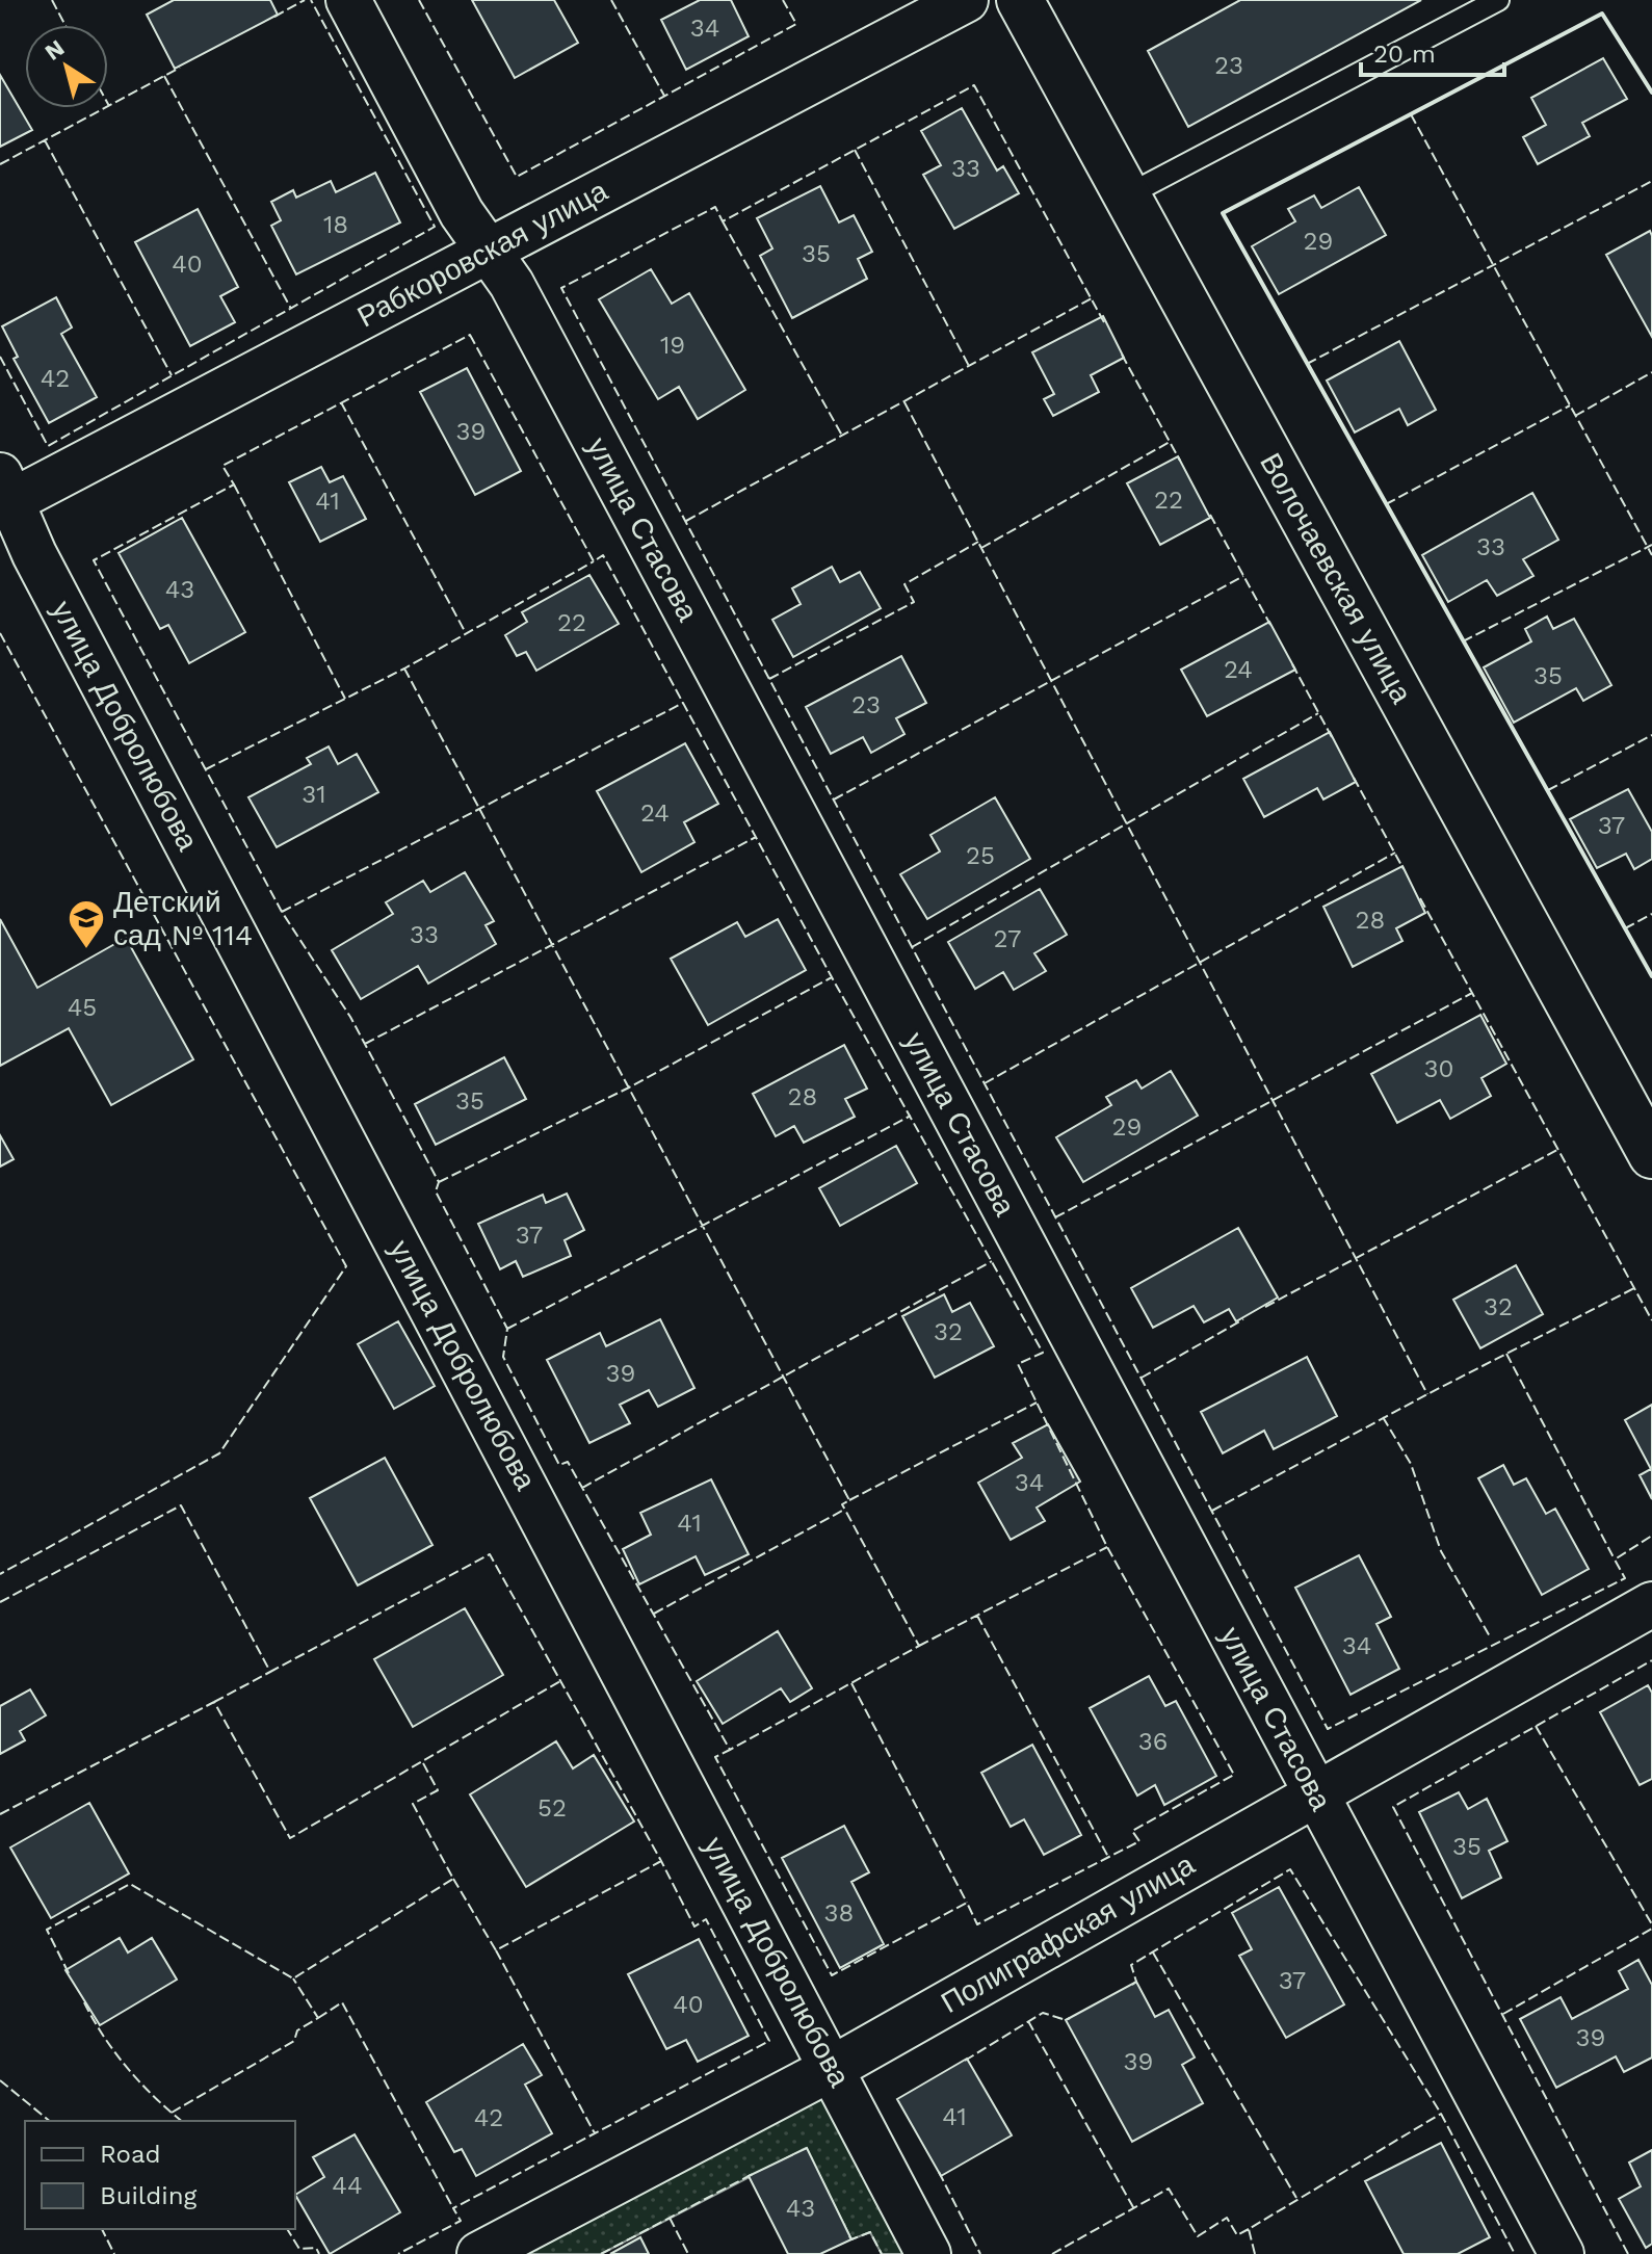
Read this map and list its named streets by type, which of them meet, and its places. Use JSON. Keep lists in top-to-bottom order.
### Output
{
  "streets": {
    "street": [
      "Рабкоровская улица",
      "улица Стасова",
      "Волочаевская улица",
      "улица Добролюбова",
      "Полиграфская улица"
    ]
  },
  "crossings": [
    ["Рабкоровская улица", "улица Стасова"],
    ["Рабкоровская улица", "улица Добролюбова"],
    ["улица Стасова", "Полиграфская улица"],
    ["улица Добролюбова", "Полиграфская улица"]
  ],
  "places": {
    "school or university": ["Детский сад № 114"]
  },
  "house_numbers": [
    "34",
    "23",
    "33",
    "18",
    "29",
    "35",
    "40",
    "19",
    "42",
    "39",
    "22",
    "41",
    "33",
    "43",
    "22",
    "24",
    "35",
    "23",
    "31",
    "24",
    "37",
    "25",
    "28",
    "33",
    "27",
    "45",
    "30",
    "28",
    "35",
    "29",
    "37",
    "32",
    "32",
    "39",
    "34",
    "41",
    "34",
    "36",
    "52",
    "35",
    "38",
    "37",
    "40",
    "39",
    "39",
    "41",
    "42",
    "44",
    "43"
  ],
  "legend": ["Road", "Building"],
  "scale_bar": "20 m",
  "north": "top left"
}
